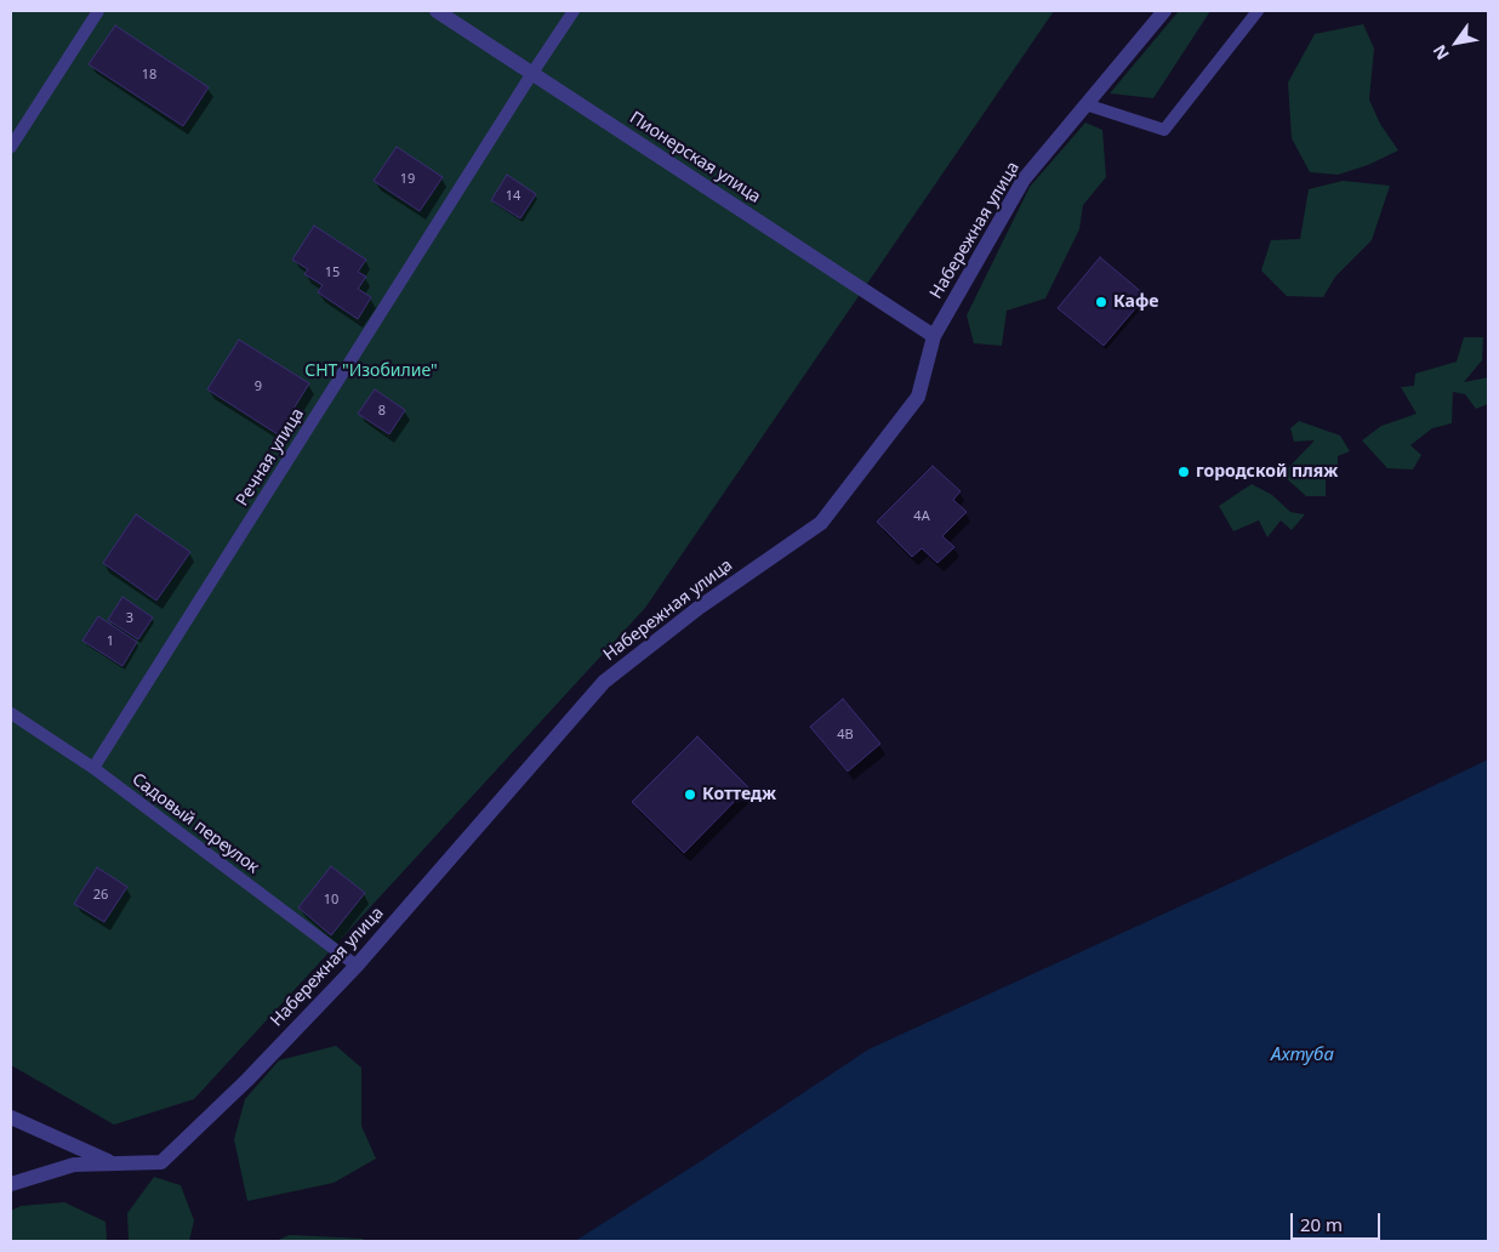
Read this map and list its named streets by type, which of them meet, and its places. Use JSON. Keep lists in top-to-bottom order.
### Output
{
  "streets": {
    "street": ["Пионерская улица", "Набережная улица"],
    "lane": ["Речная улица", "Садовый переулок"]
  },
  "crossings": [
    ["Пионерская улица", "Набережная улица"],
    ["Пионерская улица", "Речная улица"],
    ["Набережная улица", "Садовый переулок"],
    ["Речная улица", "Садовый переулок"]
  ],
  "water": ["Ахтуба"],
  "parks": ["СНТ \"Изобилие\""],
  "places": ["Кафе", "городской пляж", "Коттедж"],
  "house_numbers": [
    "18",
    "19",
    "14",
    "15",
    "9",
    "8",
    "4А",
    "3",
    "1",
    "4В",
    "26",
    "10"
  ],
  "scale_bar": "20 m",
  "north": "bottom left"
}
